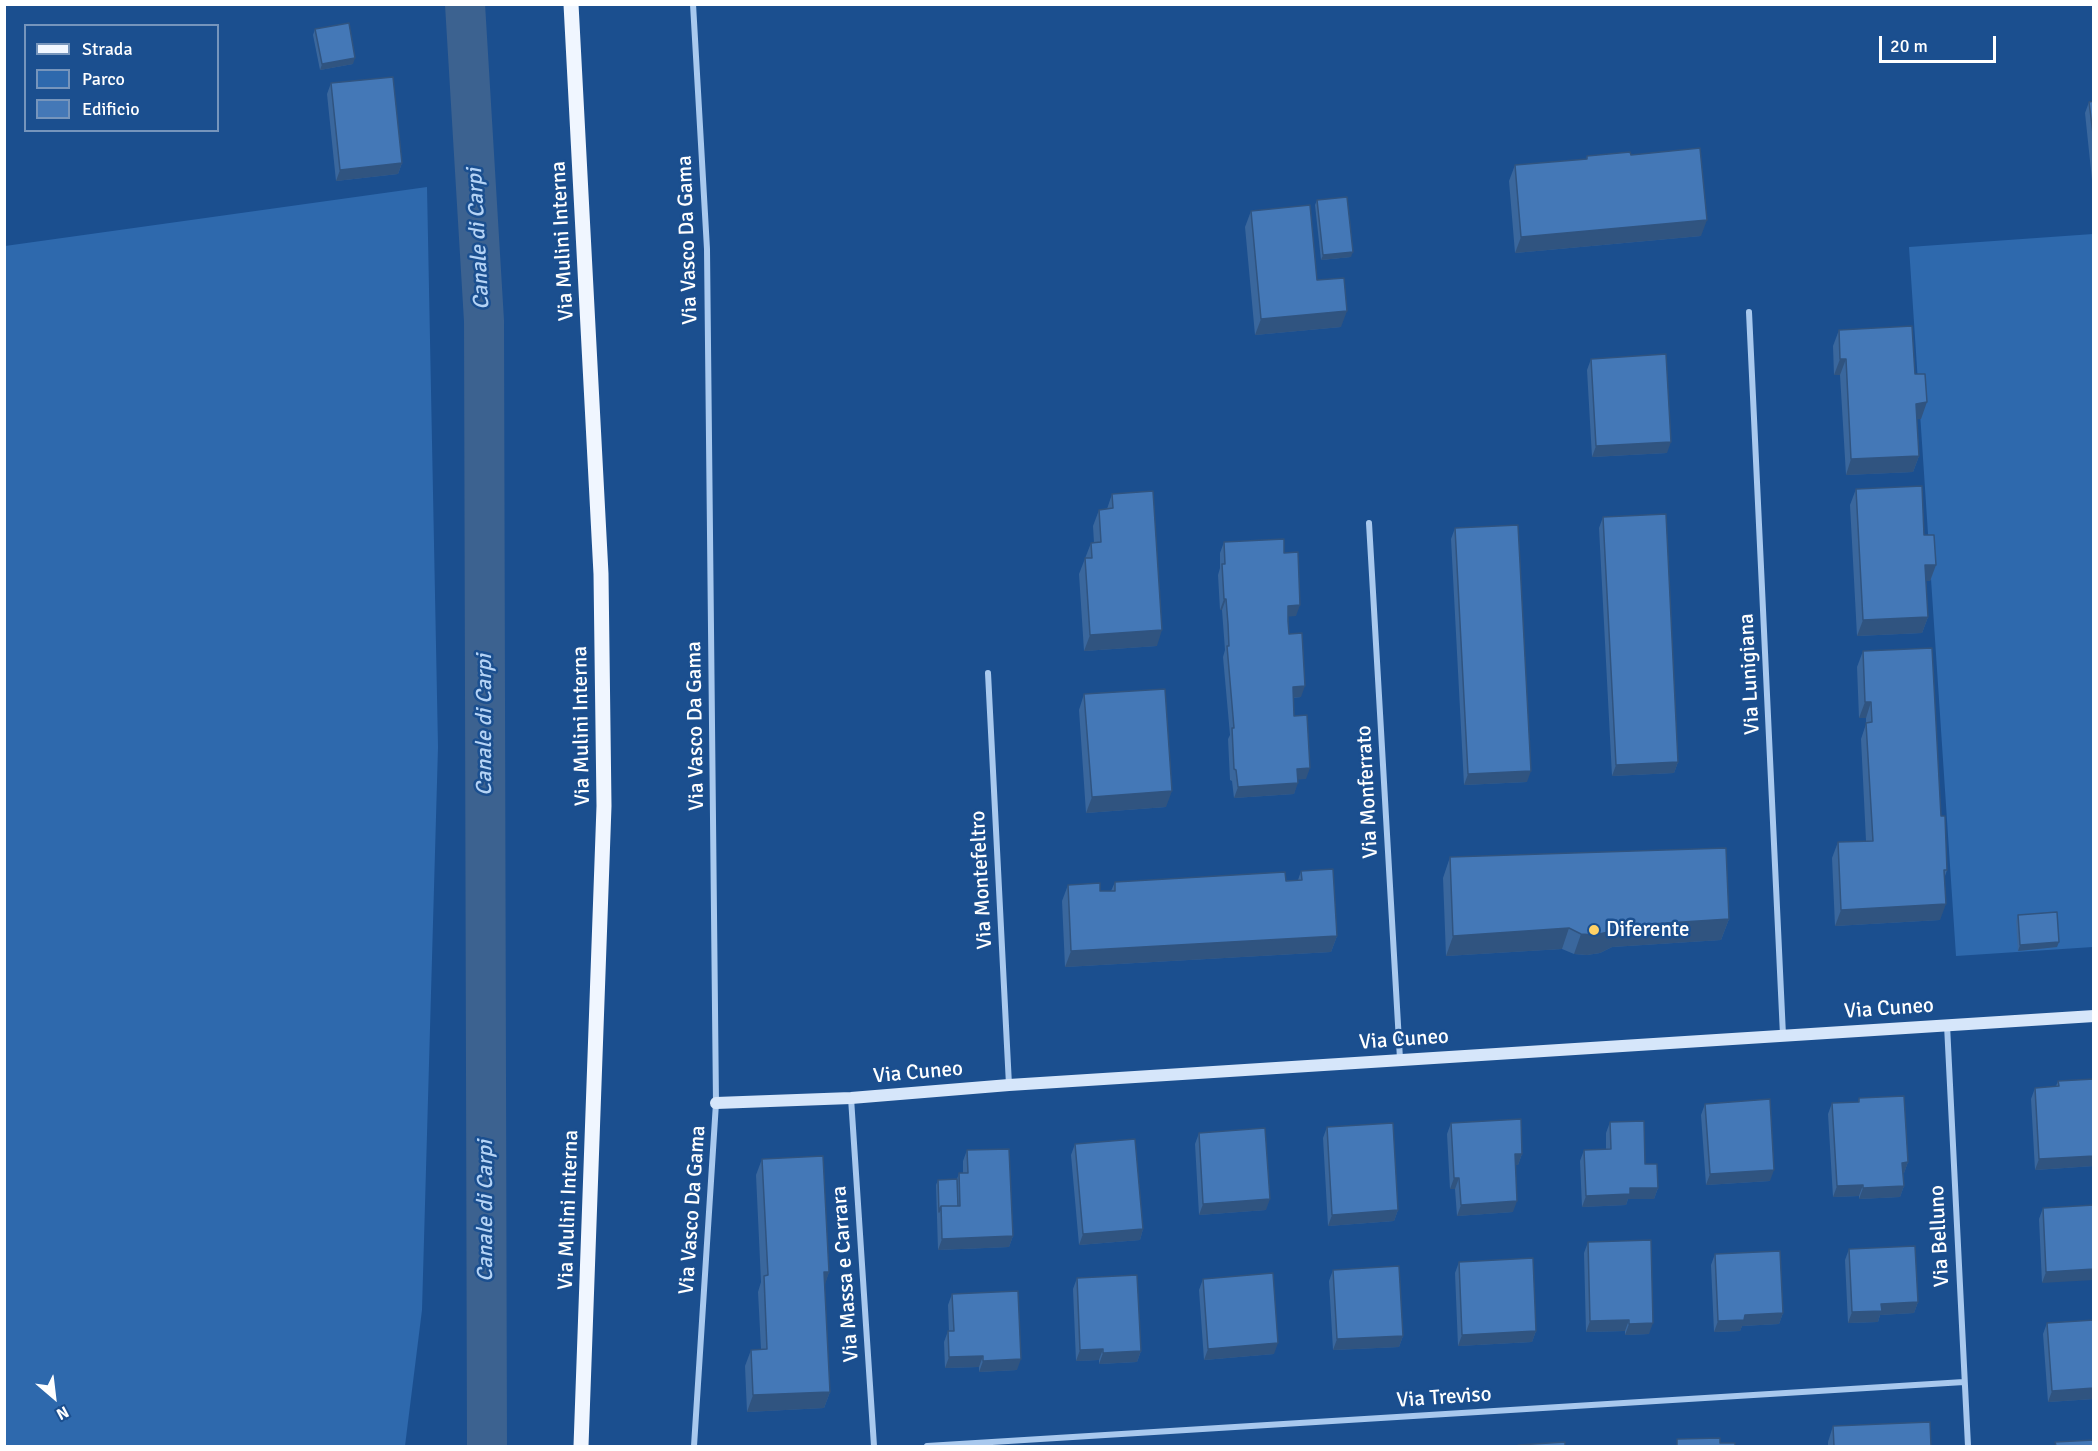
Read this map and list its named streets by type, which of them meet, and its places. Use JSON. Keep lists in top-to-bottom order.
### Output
{
  "streets": {
    "main road": ["Via Mulini Interna"],
    "street": [
      "Via Vasco Da Gama",
      "Via Lunigiana",
      "Via Monferrato",
      "Via Montefeltro",
      "Via Cuneo",
      "Via Belluno",
      "Via Massa e Carrara",
      "Via Treviso"
    ]
  },
  "crossings": [
    ["Via Vasco Da Gama", "Via Cuneo"],
    ["Via Lunigiana", "Via Cuneo"],
    ["Via Monferrato", "Via Cuneo"],
    ["Via Montefeltro", "Via Cuneo"],
    ["Via Cuneo", "Via Belluno"],
    ["Via Cuneo", "Via Massa e Carrara"],
    ["Via Belluno", "Via Treviso"]
  ],
  "water": ["Canale di Carpi"],
  "places": ["Diferente"],
  "legend": ["Strada", "Parco", "Edificio"],
  "scale_bar": "20 m",
  "north": "bottom right"
}
